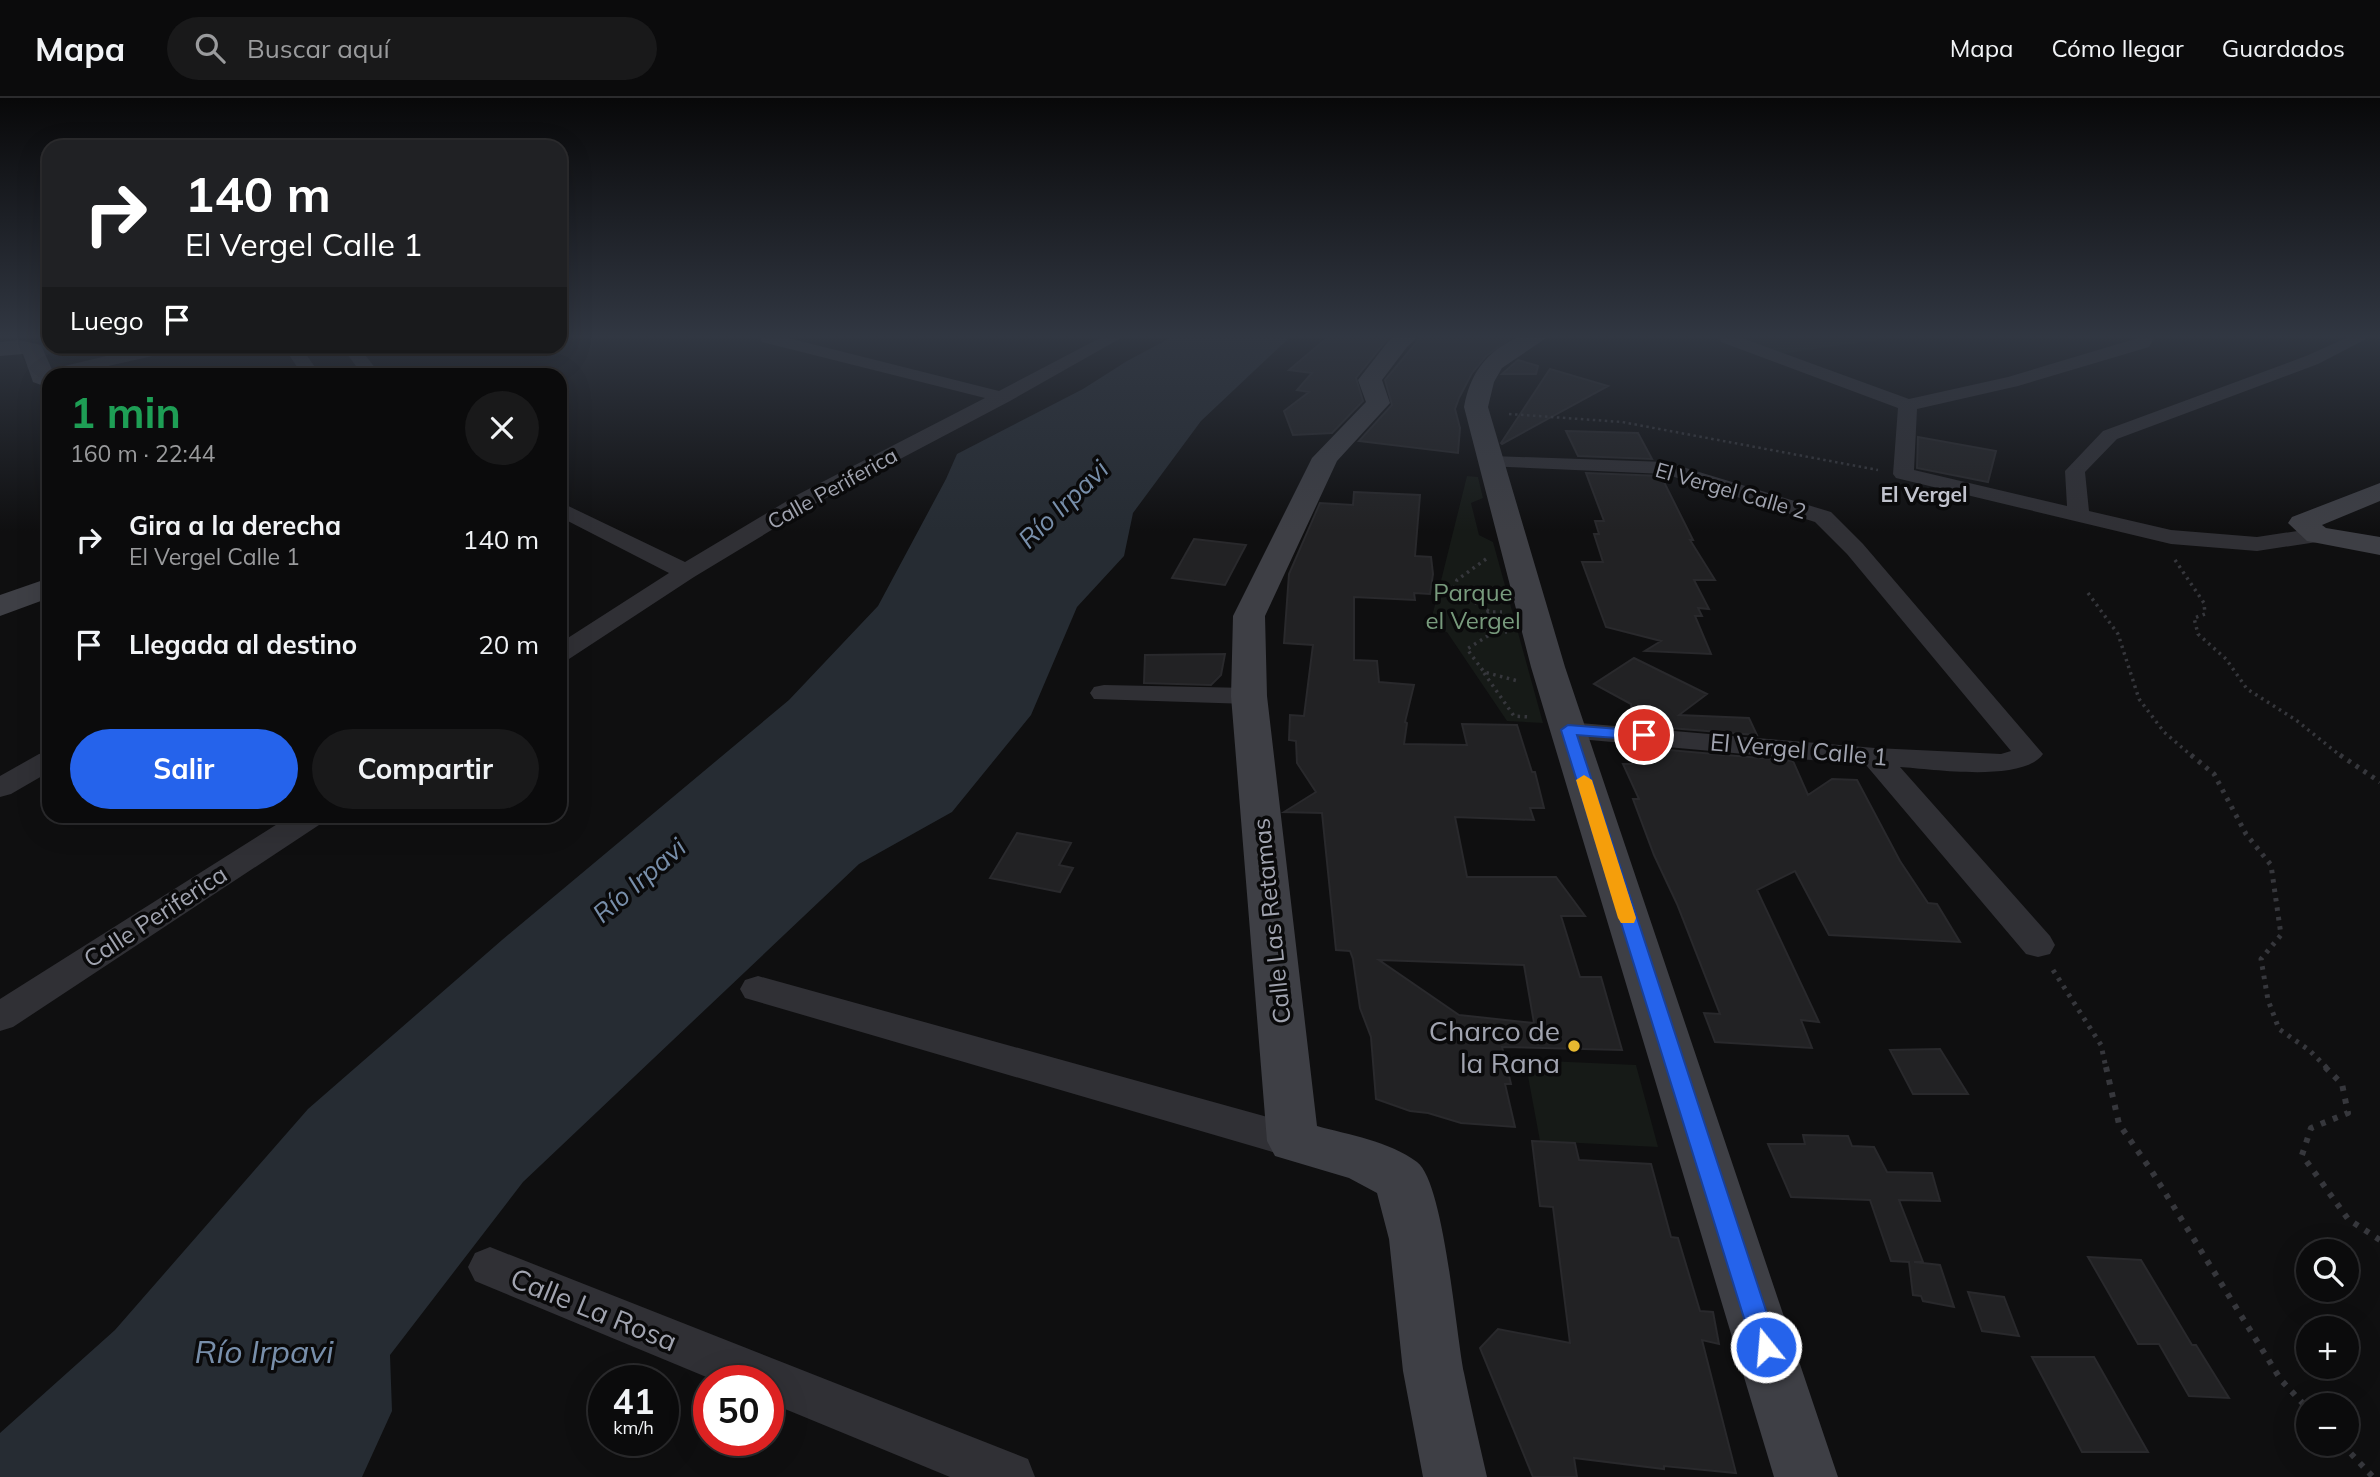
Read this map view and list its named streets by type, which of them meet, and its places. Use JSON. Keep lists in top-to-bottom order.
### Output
{
  "streets": {
    "street": [
      "Calle Periferica",
      "El Vergel Calle 2",
      "El Vergel Calle 1",
      "Calle Las Retamas",
      "Calle La Rosa"
    ]
  },
  "crossings": [
    ["El Vergel Calle 2", "El Vergel Calle 1"]
  ],
  "districts": ["El Vergel"],
  "water": ["Río Irpavi"],
  "parks": ["Parque el Vergel"],
  "places": ["Charco de la Rana"],
  "page": {
    "header": "Mapa",
    "search": "Buscar aquí",
    "nav": ["Mapa", "Cómo llegar", "Guardados"],
    "turn": ["140 m", "El Vergel Calle 1"],
    "then": "Luego",
    "heading": ["1 min", "160 m · 22:44"],
    "list": [
      {
        "name": "Gira a la derecha",
        "note": "El Vergel Calle 1",
        "value": "140 m"
      },
      {
        "name": "Llegada al destino",
        "value": "20 m"
      }
    ],
    "buttons": ["Salir", "Compartir"],
    "map_buttons": ["+", "−"],
    "speed": "41 km/h",
    "limit": "50"
  }
}
